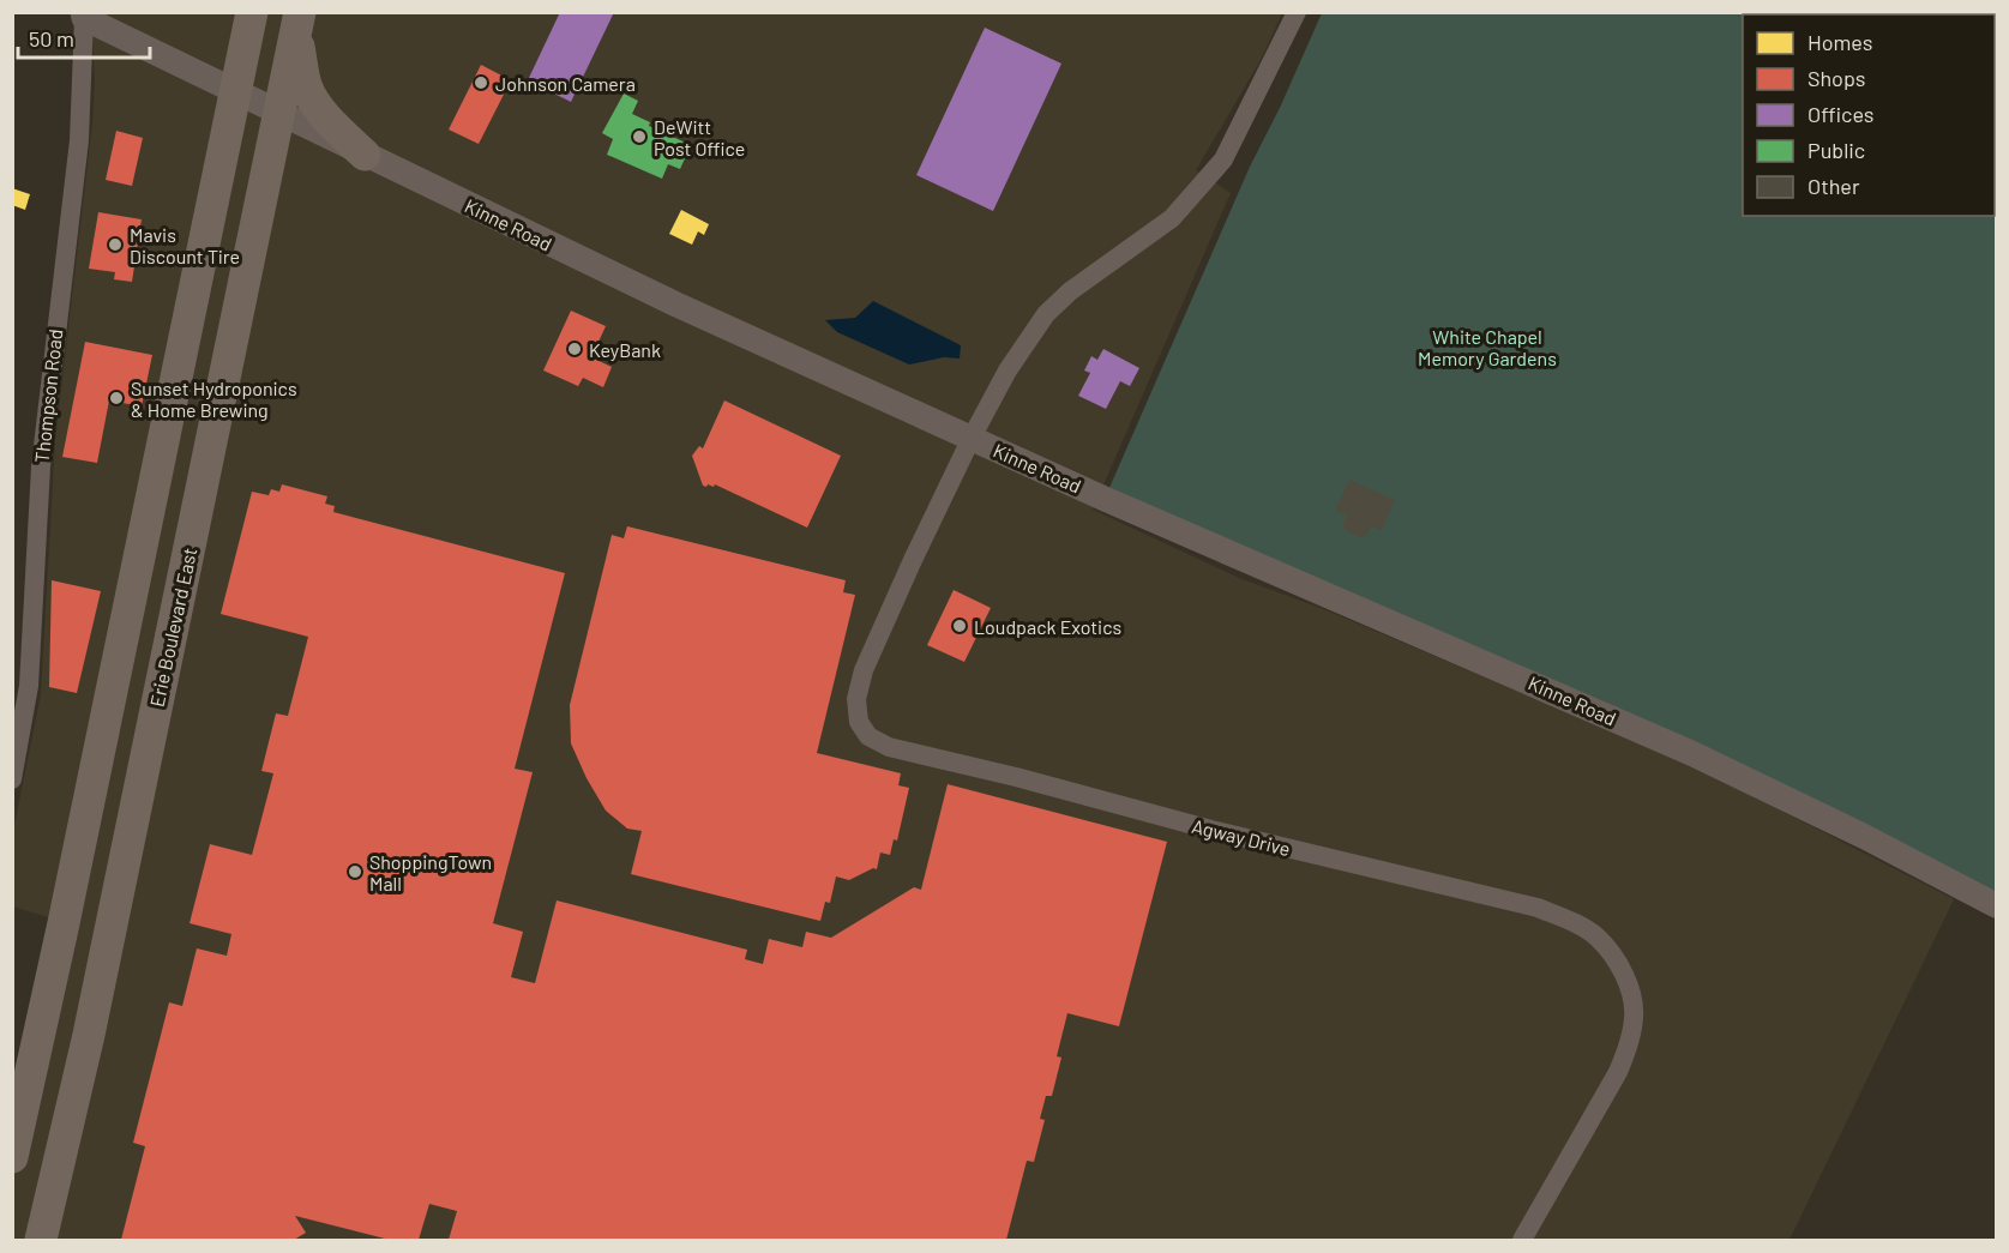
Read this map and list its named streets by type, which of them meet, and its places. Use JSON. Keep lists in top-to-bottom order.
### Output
{
  "streets": {
    "main road": ["Erie Boulevard East"],
    "street": ["Kinne Road", "Thompson Road", "Agway Drive"]
  },
  "crossings": [
    ["Kinne Road", "Thompson Road"],
    ["Kinne Road", "Erie Boulevard East"],
    ["Kinne Road", "Agway Drive"]
  ],
  "parks": ["White Chapel Memory Gardens"],
  "places": [
    "Johnson Camera",
    "DeWitt Post Office",
    "Mavis Discount Tire",
    "KeyBank",
    "Sunset Hydroponics & Home Brewing",
    "Loudpack Exotics",
    "ShoppingTown Mall"
  ],
  "legend": [
    "Homes",
    "Shops",
    "Offices",
    "Public",
    "Other"
  ],
  "scale_bar": "50 m"
}
